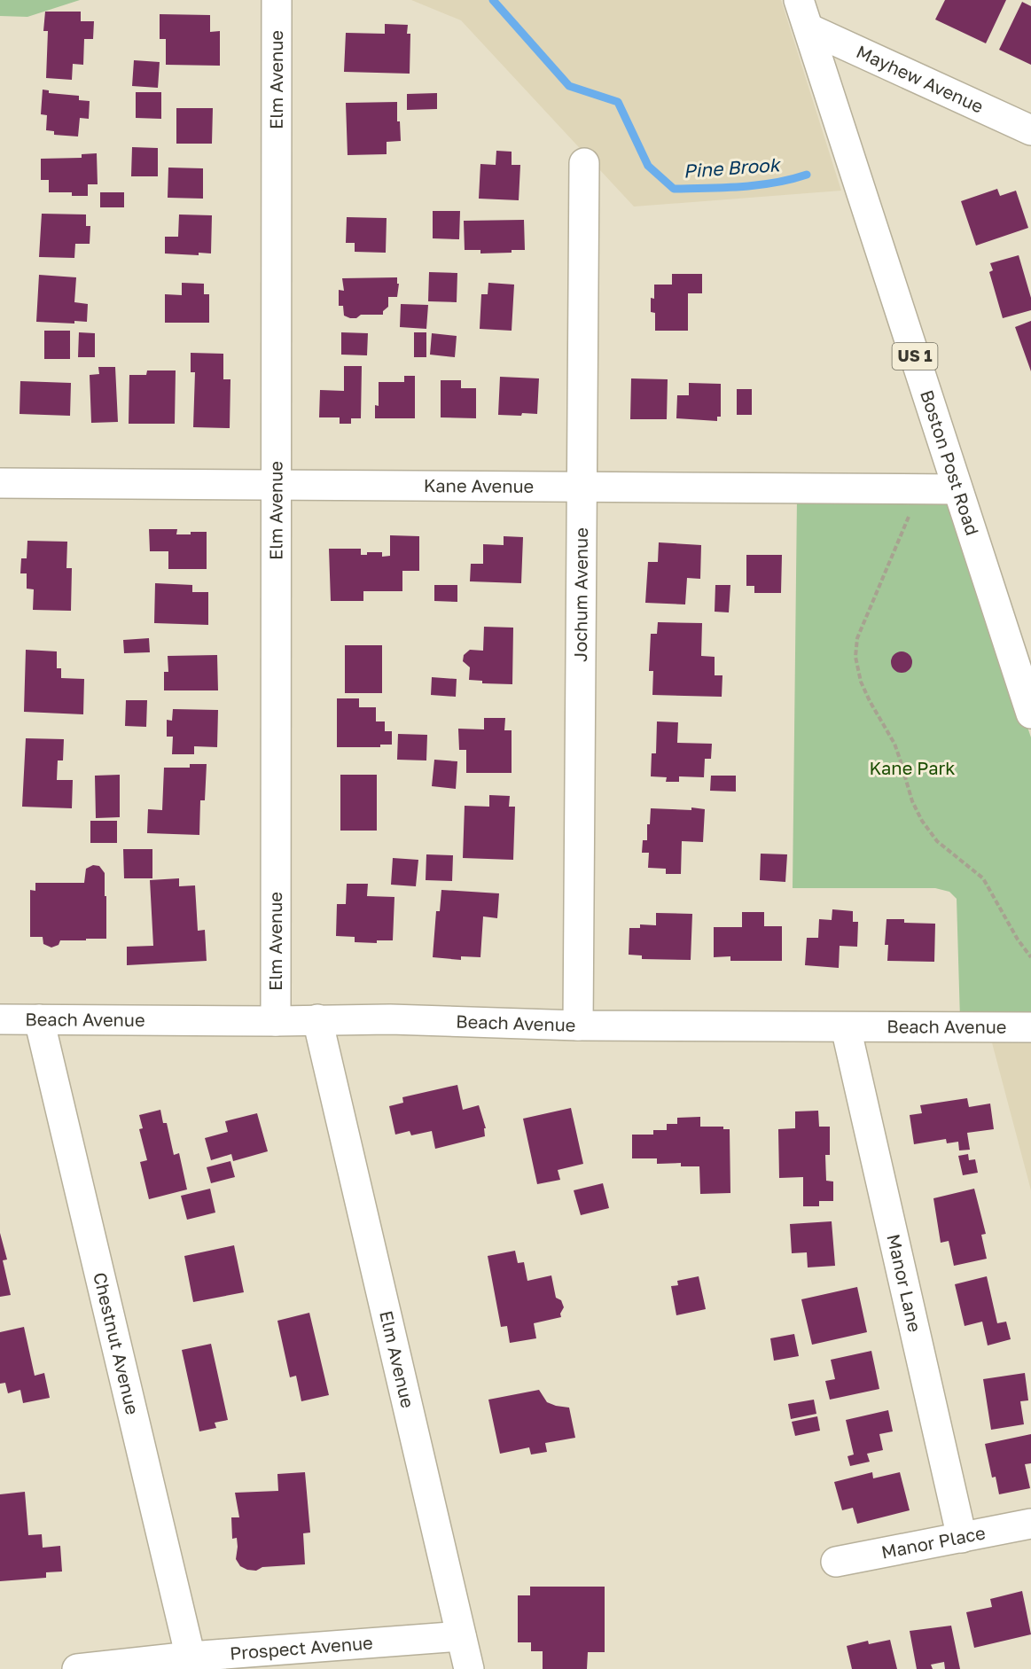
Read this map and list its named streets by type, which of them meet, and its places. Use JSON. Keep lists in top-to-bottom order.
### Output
{
  "streets": {
    "street": [
      "Mayhew Avenue",
      "Elm Avenue",
      "US 1",
      "Boston Post Road",
      "Kane Avenue",
      "Jochum Avenue",
      "Beach Avenue",
      "Manor Lane",
      "Chestnut Avenue",
      "Manor Place",
      "Prospect Avenue"
    ]
  },
  "crossings": [
    ["Mayhew Avenue", "Boston Post Road"],
    ["Elm Avenue", "Kane Avenue"],
    ["Elm Avenue", "Beach Avenue"],
    ["Elm Avenue", "Prospect Avenue"],
    ["Boston Post Road", "Kane Avenue"],
    ["Kane Avenue", "Jochum Avenue"],
    ["Jochum Avenue", "Beach Avenue"],
    ["Beach Avenue", "Manor Lane"],
    ["Beach Avenue", "Chestnut Avenue"],
    ["Manor Lane", "Manor Place"],
    ["Chestnut Avenue", "Prospect Avenue"]
  ],
  "water": ["Pine Brook"],
  "parks": ["Kane Park"]
}
